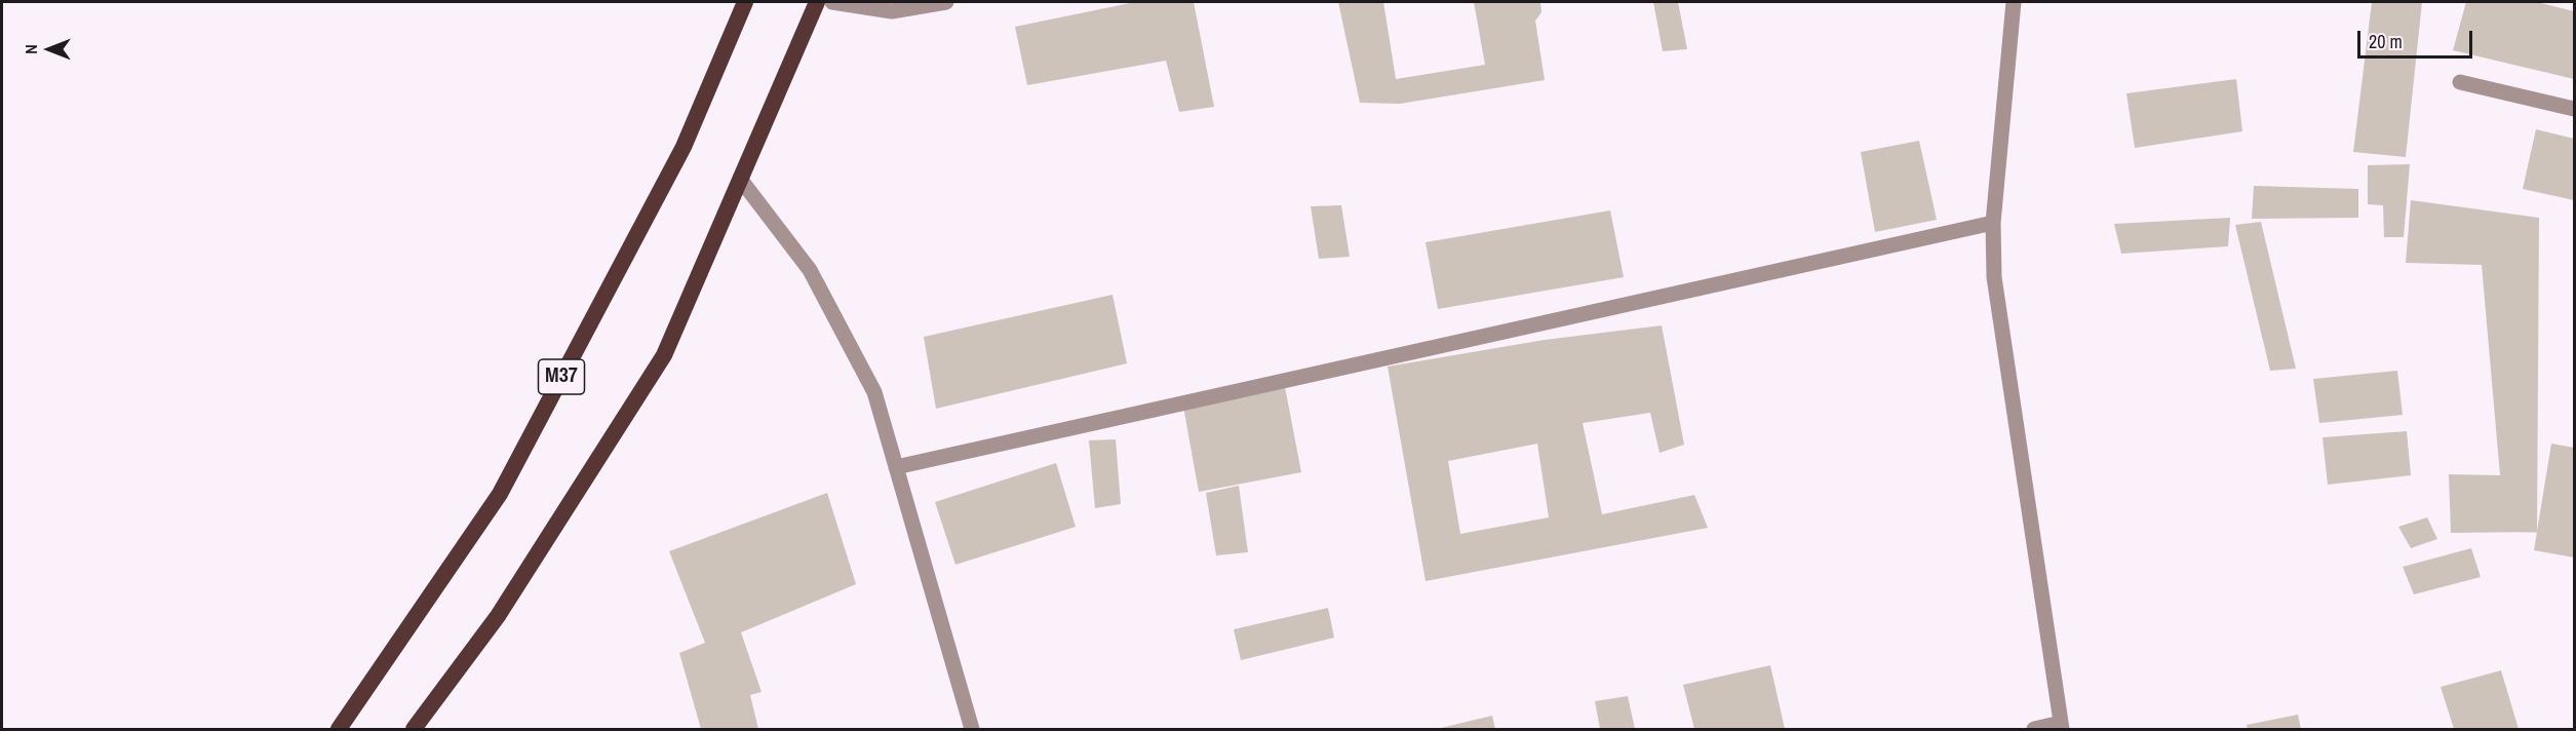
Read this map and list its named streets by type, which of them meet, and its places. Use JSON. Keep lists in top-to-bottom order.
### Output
{
  "streets": {
    "highway": ["M37"]
  },
  "scale_bar": "20 m",
  "north": "left"
}
